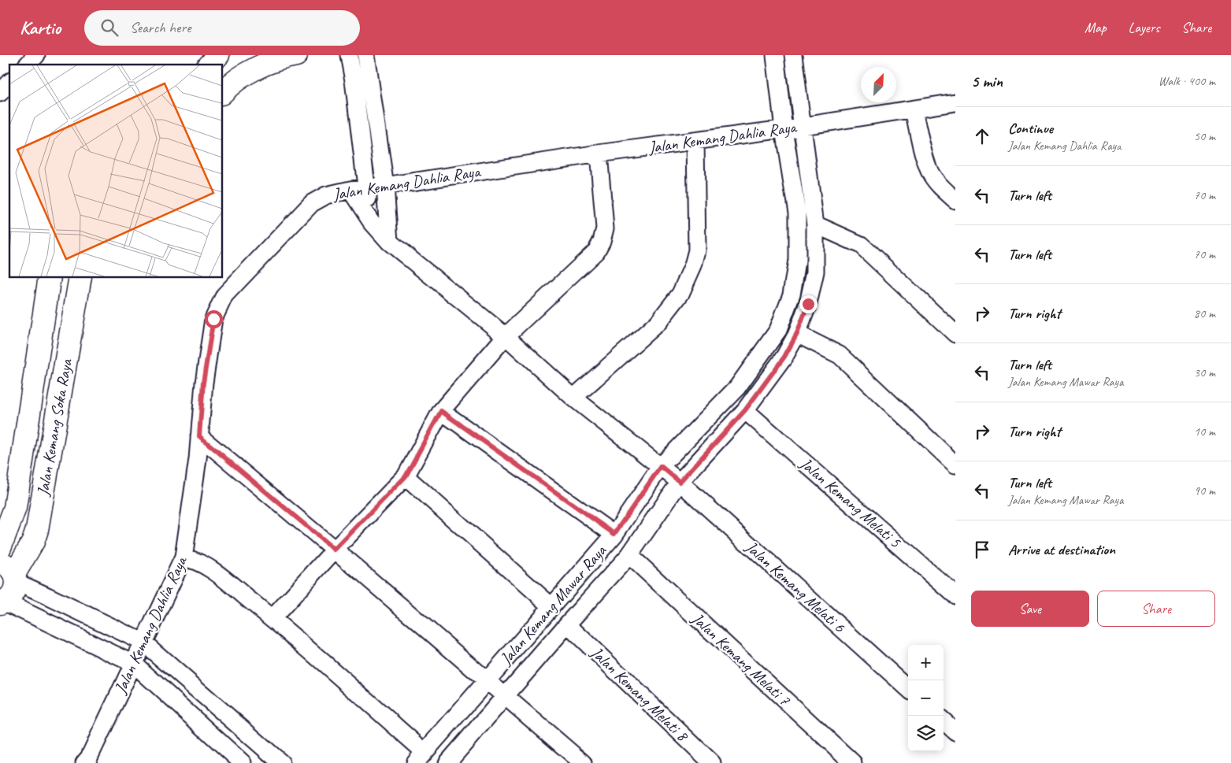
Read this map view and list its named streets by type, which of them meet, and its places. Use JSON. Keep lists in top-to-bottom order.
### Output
{
  "streets": {
    "street": [
      "Jalan Kemang Dahlia Raya",
      "Jalan Kemang Soka Raya",
      "Jalan Kemang Melati 5",
      "Jalan Kemang Melati 6",
      "Jalan Kemang Mawar Raya",
      "Jalan Kemang Melati 7",
      "Jalan Kemang Melati 8"
    ]
  },
  "crossings": [
    ["Jalan Kemang Dahlia Raya", "Jalan Kemang Melati 6"],
    ["Jalan Kemang Dahlia Raya", "Jalan Kemang Mawar Raya"],
    ["Jalan Kemang Melati 5", "Jalan Kemang Mawar Raya"],
    ["Jalan Kemang Melati 6", "Jalan Kemang Mawar Raya"],
    ["Jalan Kemang Mawar Raya", "Jalan Kemang Melati 7"],
    ["Jalan Kemang Mawar Raya", "Jalan Kemang Melati 8"]
  ],
  "north": "top right",
  "page": {
    "header": "Kartio",
    "search": "Search here",
    "nav": ["Map", "Layers", "Share"],
    "heading": ["5 min", "Walk · 400 m"],
    "list": [
      ["Continue", "Jalan Kemang Dahlia Raya", "50 m"],
      ["Turn left", "70 m"],
      ["Turn left", "70 m"],
      ["Turn right", "80 m"],
      ["Turn left", "Jalan Kemang Mawar Raya", "30 m"],
      ["Turn right", "10 m"],
      ["Turn left", "Jalan Kemang Mawar Raya", "90 m"],
      "Arrive at destination"
    ],
    "buttons": ["Save", "Share"],
    "map_buttons": ["+", "−"]
  }
}
